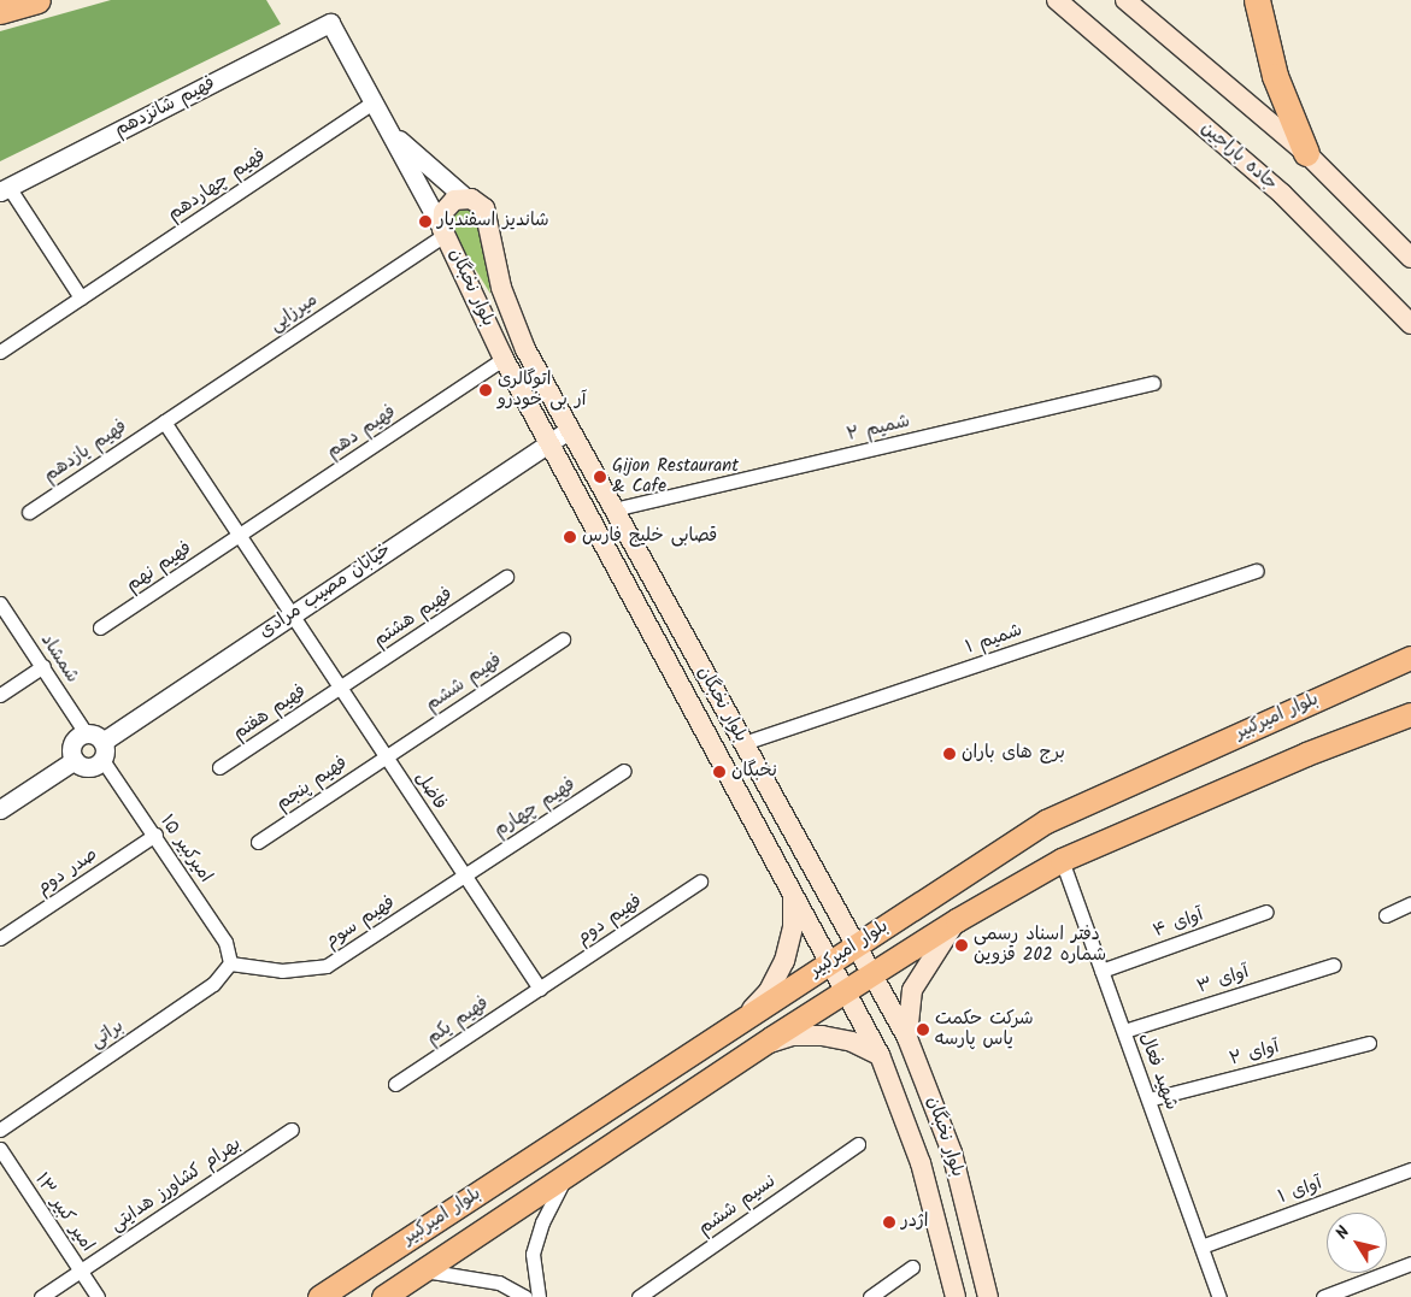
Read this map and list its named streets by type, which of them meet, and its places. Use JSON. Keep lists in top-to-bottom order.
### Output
{
  "streets": {
    "main road": ["جاده باراجین", "بلوار نخبگان", "بلوار امیرکبیر"],
    "street": [
      "فهیم شانزدهم",
      "فهیم چهاردهم",
      "میرزایی",
      "شمیم ۲",
      "فهیم دهم",
      "فهیم یازدهم",
      "فهیم نهم",
      "خیابان مصیب مرادی",
      "فهیم هشتم",
      "شمیم ۱",
      "شمشاد",
      "فهیم ششم",
      "فهیم هفتم",
      "فهیم پنجم",
      "فاضل",
      "فهیم چهارم",
      "امیرکبیر ۱۵",
      "صدر دوم",
      "فهیم دوم",
      "فهیم سوم",
      "آوای ۴",
      "آوای ۳",
      "فهیم یکم",
      "براتی",
      "آوای ۲",
      "شهید فعال",
      "بهرام کشاورز هدایتی",
      "آوای ۱",
      "نسیم ششم",
      "امیر کبیر ۱۳"
    ]
  },
  "crossings": [
    ["فهیم شانزدهم", "فهیم چهاردهم"],
    ["بلوار نخبگان", "میرزایی"],
    ["بلوار نخبگان", "شمیم ۲"],
    ["بلوار نخبگان", "فهیم دهم"],
    ["بلوار نخبگان", "خیابان مصیب مرادی"],
    ["بلوار نخبگان", "شمیم ۱"],
    ["بلوار نخبگان", "بلوار امیرکبیر"],
    ["میرزایی", "فهیم یازدهم"],
    ["میرزایی", "فاضل"],
    ["فهیم دهم", "فهیم نهم"],
    ["فهیم دهم", "فاضل"],
    ["فهیم یازدهم", "فاضل"],
    ["فهیم نهم", "فاضل"],
    ["خیابان مصیب مرادی", "شمشاد"],
    ["خیابان مصیب مرادی", "فاضل"],
    ["خیابان مصیب مرادی", "امیرکبیر ۱۵"],
    ["فهیم هشتم", "فهیم هفتم"],
    ["فهیم هشتم", "فاضل"],
    ["شمشاد", "امیرکبیر ۱۵"],
    ["فهیم ششم", "فهیم پنجم"],
    ["فهیم ششم", "فاضل"],
    ["فهیم هفتم", "فاضل"],
    ["بلوار امیرکبیر", "شهید فعال"],
    ["فهیم پنجم", "فاضل"],
    ["فاضل", "فهیم چهارم"],
    ["فاضل", "فهیم دوم"],
    ["فاضل", "فهیم سوم"],
    ["فاضل", "فهیم یکم"],
    ["فهیم چهارم", "فهیم سوم"],
    ["امیرکبیر ۱۵", "صدر دوم"],
    ["امیرکبیر ۱۵", "فهیم سوم"],
    ["امیرکبیر ۱۵", "براتی"],
    ["فهیم دوم", "فهیم یکم"],
    ["فهیم سوم", "براتی"],
    ["آوای ۴", "شهید فعال"],
    ["آوای ۳", "شهید فعال"],
    ["آوای ۲", "شهید فعال"],
    ["شهید فعال", "آوای ۱"],
    ["بهرام کشاورز هدایتی", "امیر کبیر ۱۳"]
  ],
  "places": [
    "شاندیز اسفندیار",
    "اتوگالری آر بی خودرو",
    "Gijon Restaurant & Cafe",
    "قصابی خلیج فارس",
    "برج های باران",
    "نخبگان",
    "دفتر اسناد رسمی شماره 202 قزوین",
    "شرکت حکمت یاس پارسه",
    "اژدر"
  ],
  "north": "top left"
}
